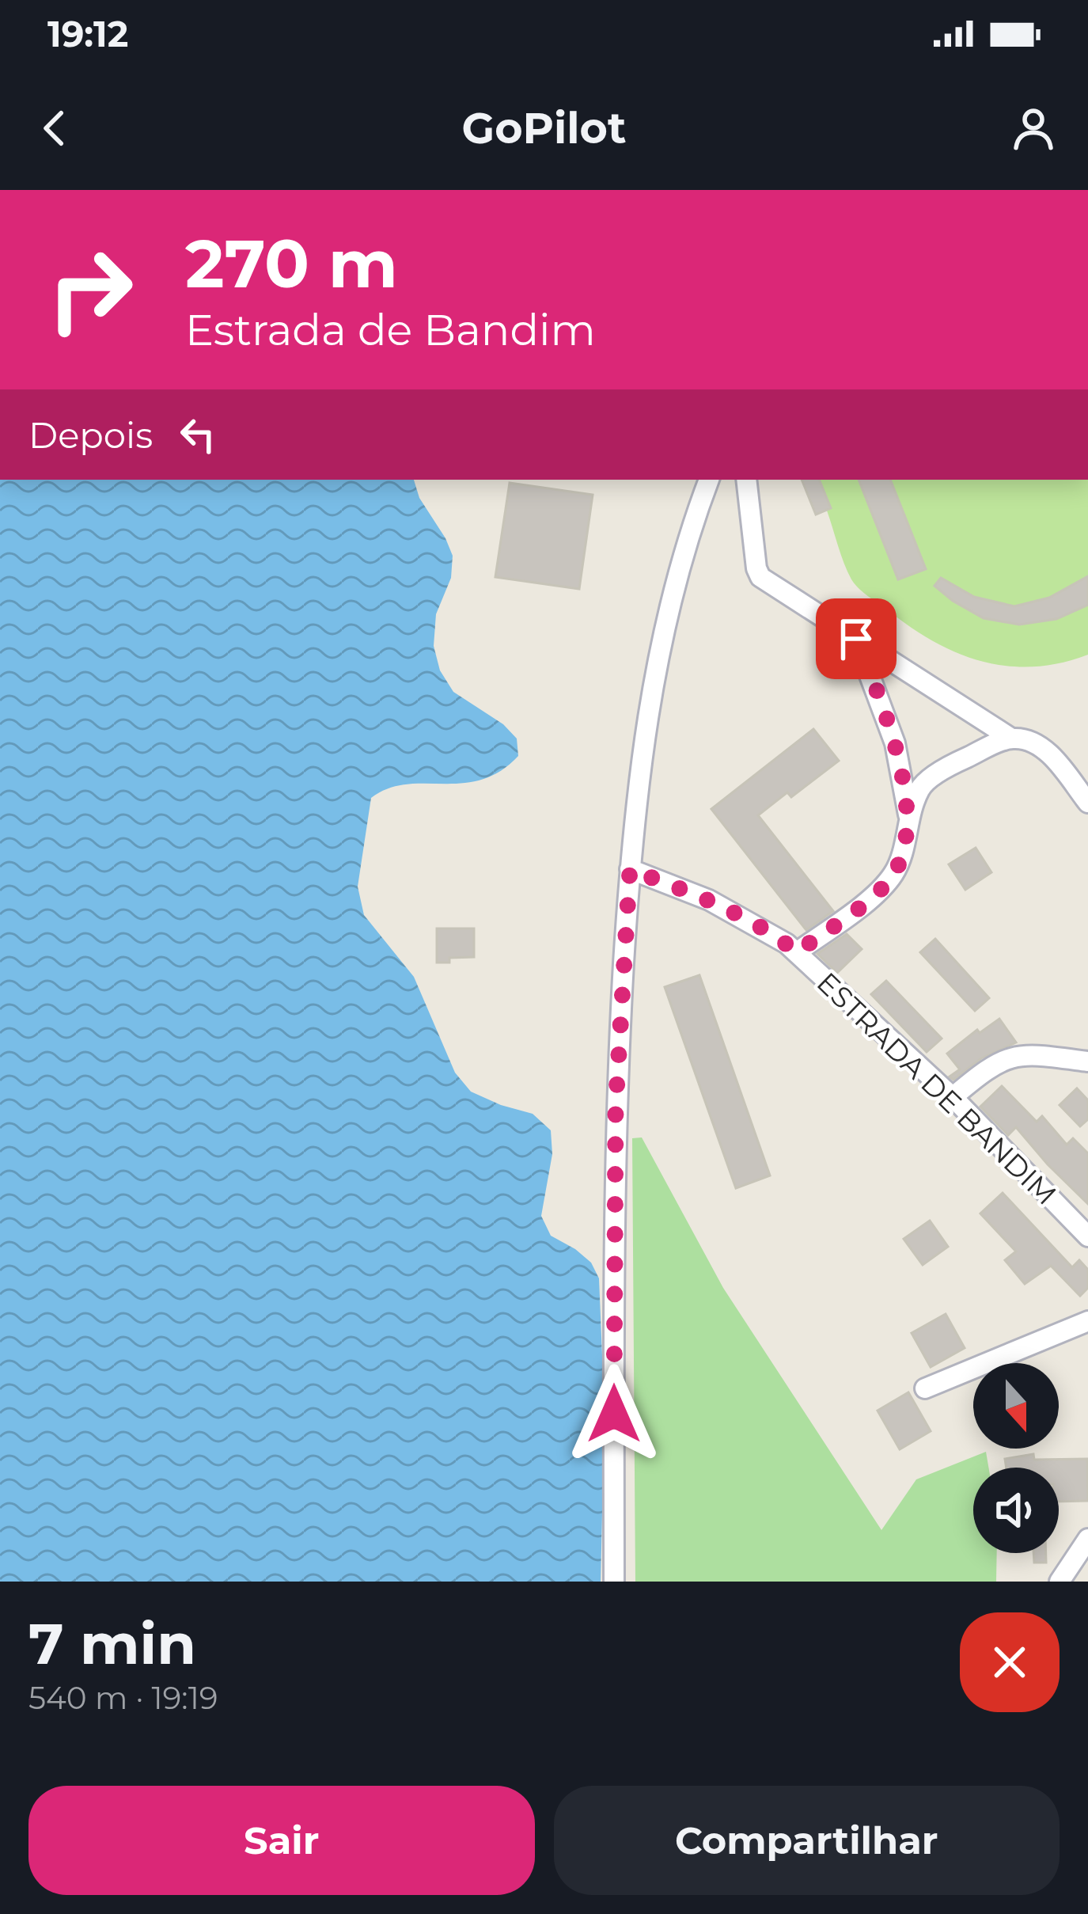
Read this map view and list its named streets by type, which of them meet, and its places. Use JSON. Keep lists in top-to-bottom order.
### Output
{
  "streets": {
    "street": ["ESTRADA DE BANDIM"]
  },
  "north": "bottom",
  "page": {
    "status": "19:12",
    "header": "GoPilot",
    "turn": ["270 m", "Estrada de Bandim"],
    "then": "Depois",
    "heading": ["7 min", "540 m · 19:19"],
    "buttons": ["Sair", "Compartilhar"]
  }
}
